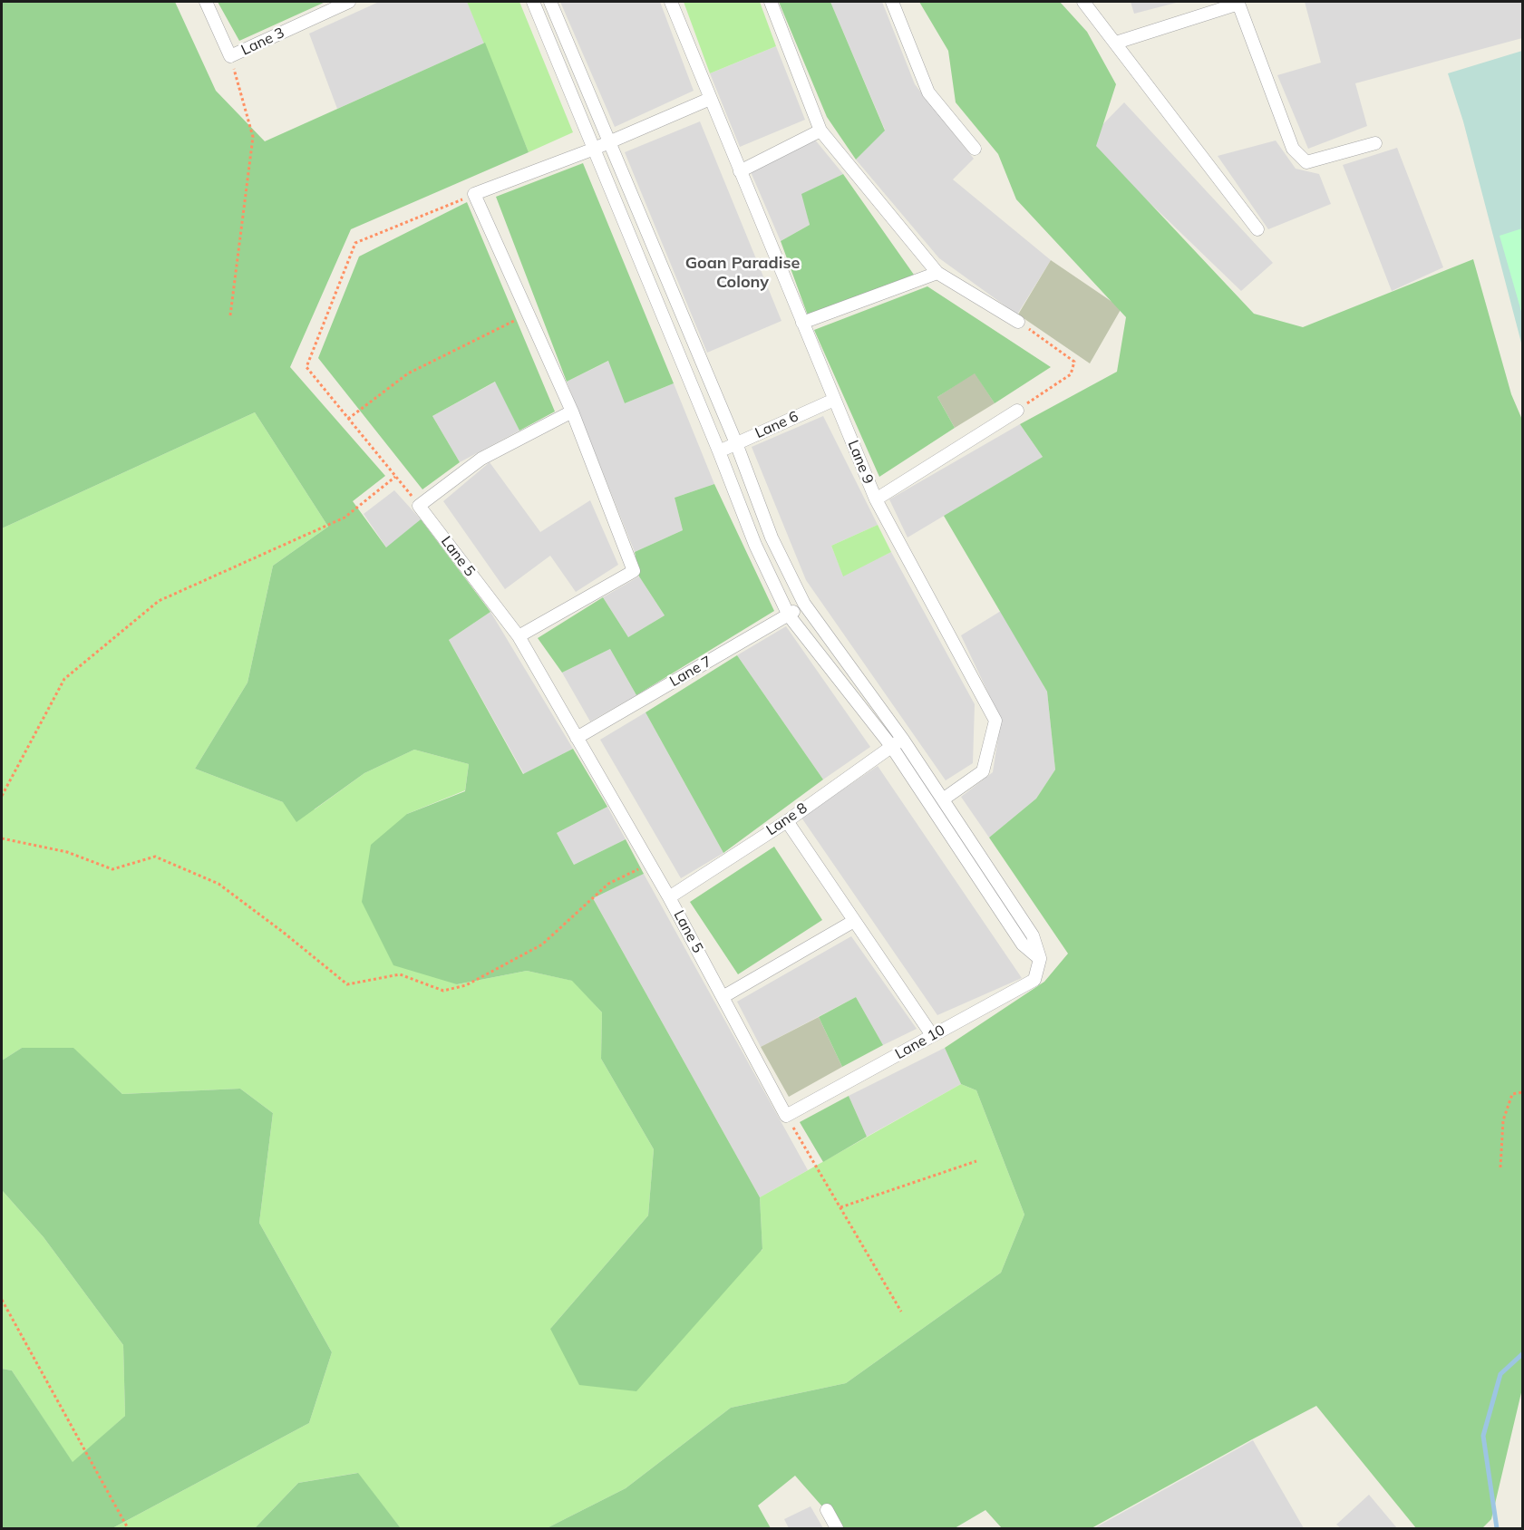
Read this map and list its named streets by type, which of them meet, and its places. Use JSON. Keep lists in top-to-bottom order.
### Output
{
  "streets": {
    "street": [
      "Lane 3",
      "Lane 6",
      "Lane 9",
      "Lane 5",
      "Lane 7",
      "Lane 8",
      "Lane 10"
    ]
  },
  "crossings": [
    ["Lane 6", "Lane 9"],
    ["Lane 5", "Lane 7"],
    ["Lane 5", "Lane 8"],
    ["Lane 5", "Lane 10"]
  ],
  "districts": ["Goan Paradise Colony"]
}
